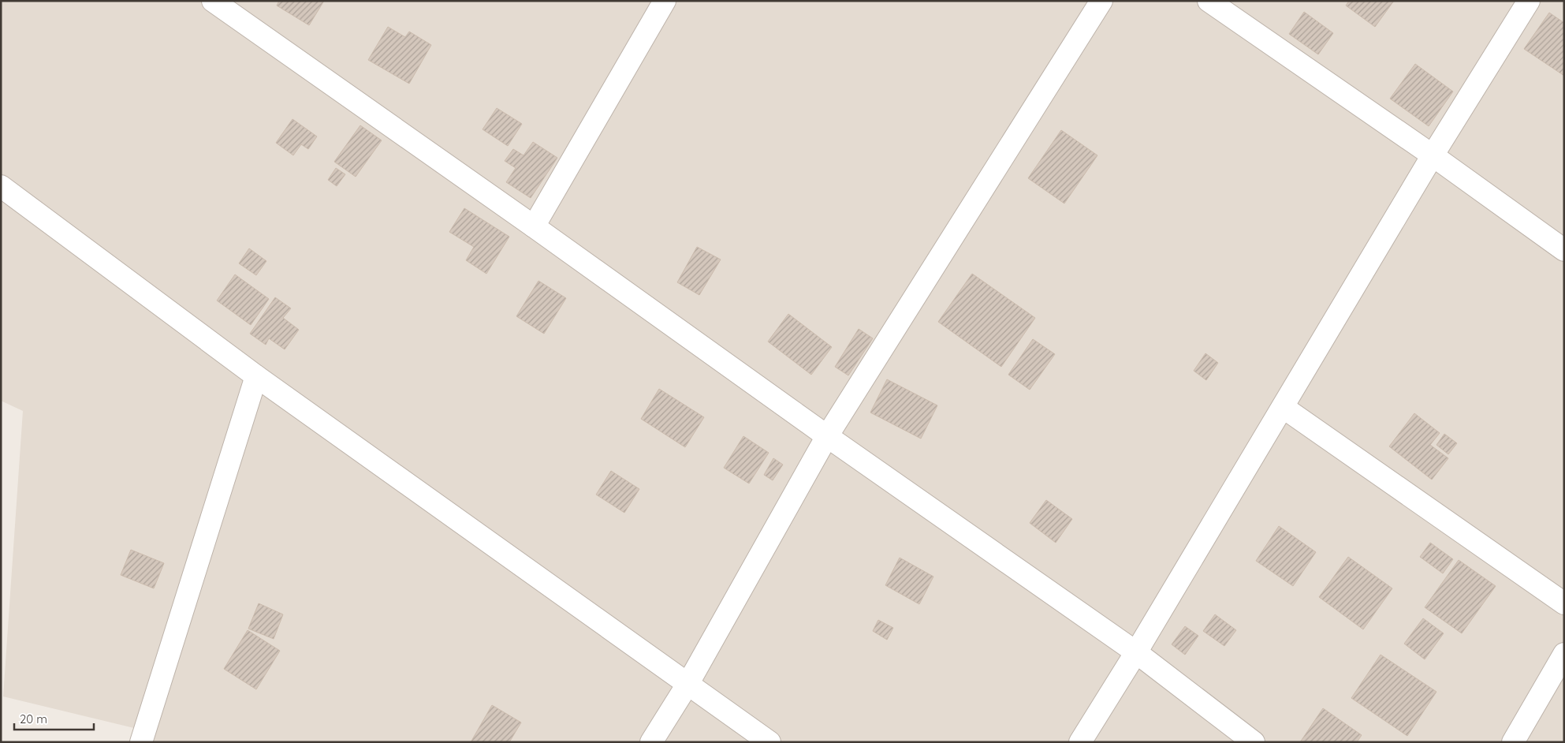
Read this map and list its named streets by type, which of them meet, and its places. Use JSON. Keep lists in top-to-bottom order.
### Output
{
  "scale_bar": "20 m"
}
